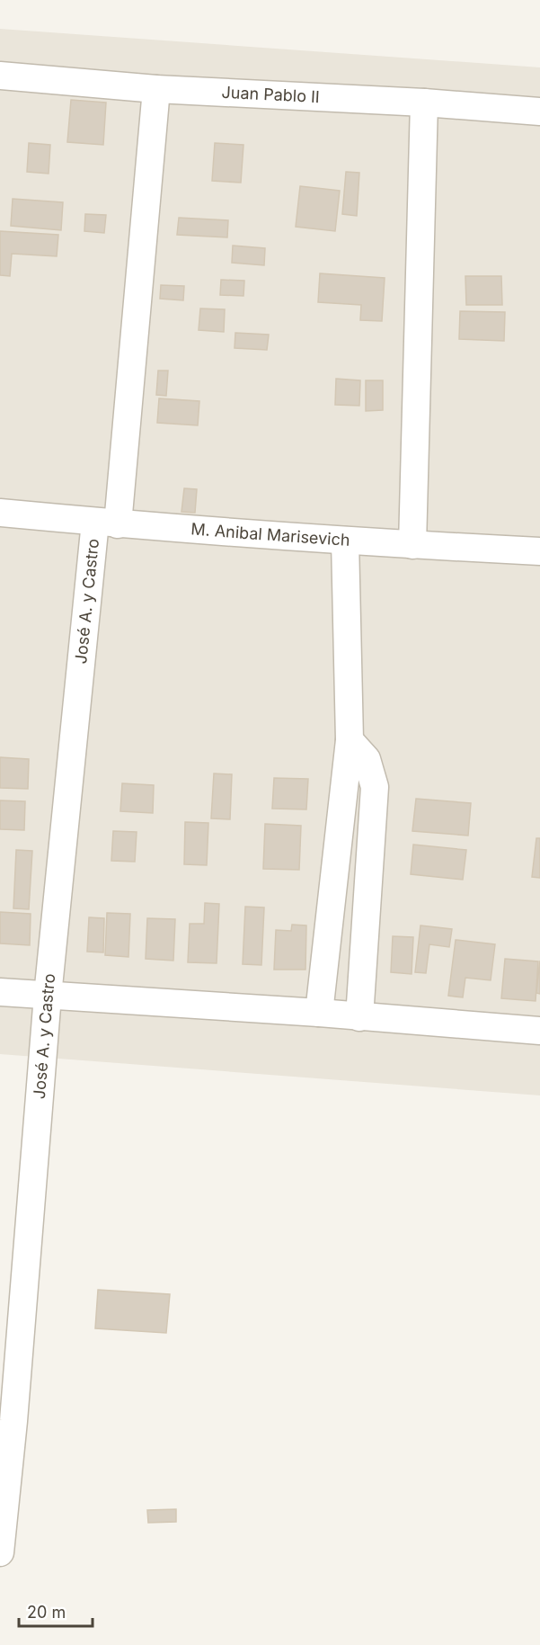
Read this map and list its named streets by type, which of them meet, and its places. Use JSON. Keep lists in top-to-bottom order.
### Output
{
  "streets": {
    "street": ["Juan Pablo II", "M. Anibal Marisevich", "José A. y Castro"]
  },
  "crossings": [
    ["Juan Pablo II", "José A. y Castro"],
    ["M. Anibal Marisevich", "José A. y Castro"]
  ],
  "scale_bar": "20 m"
}
